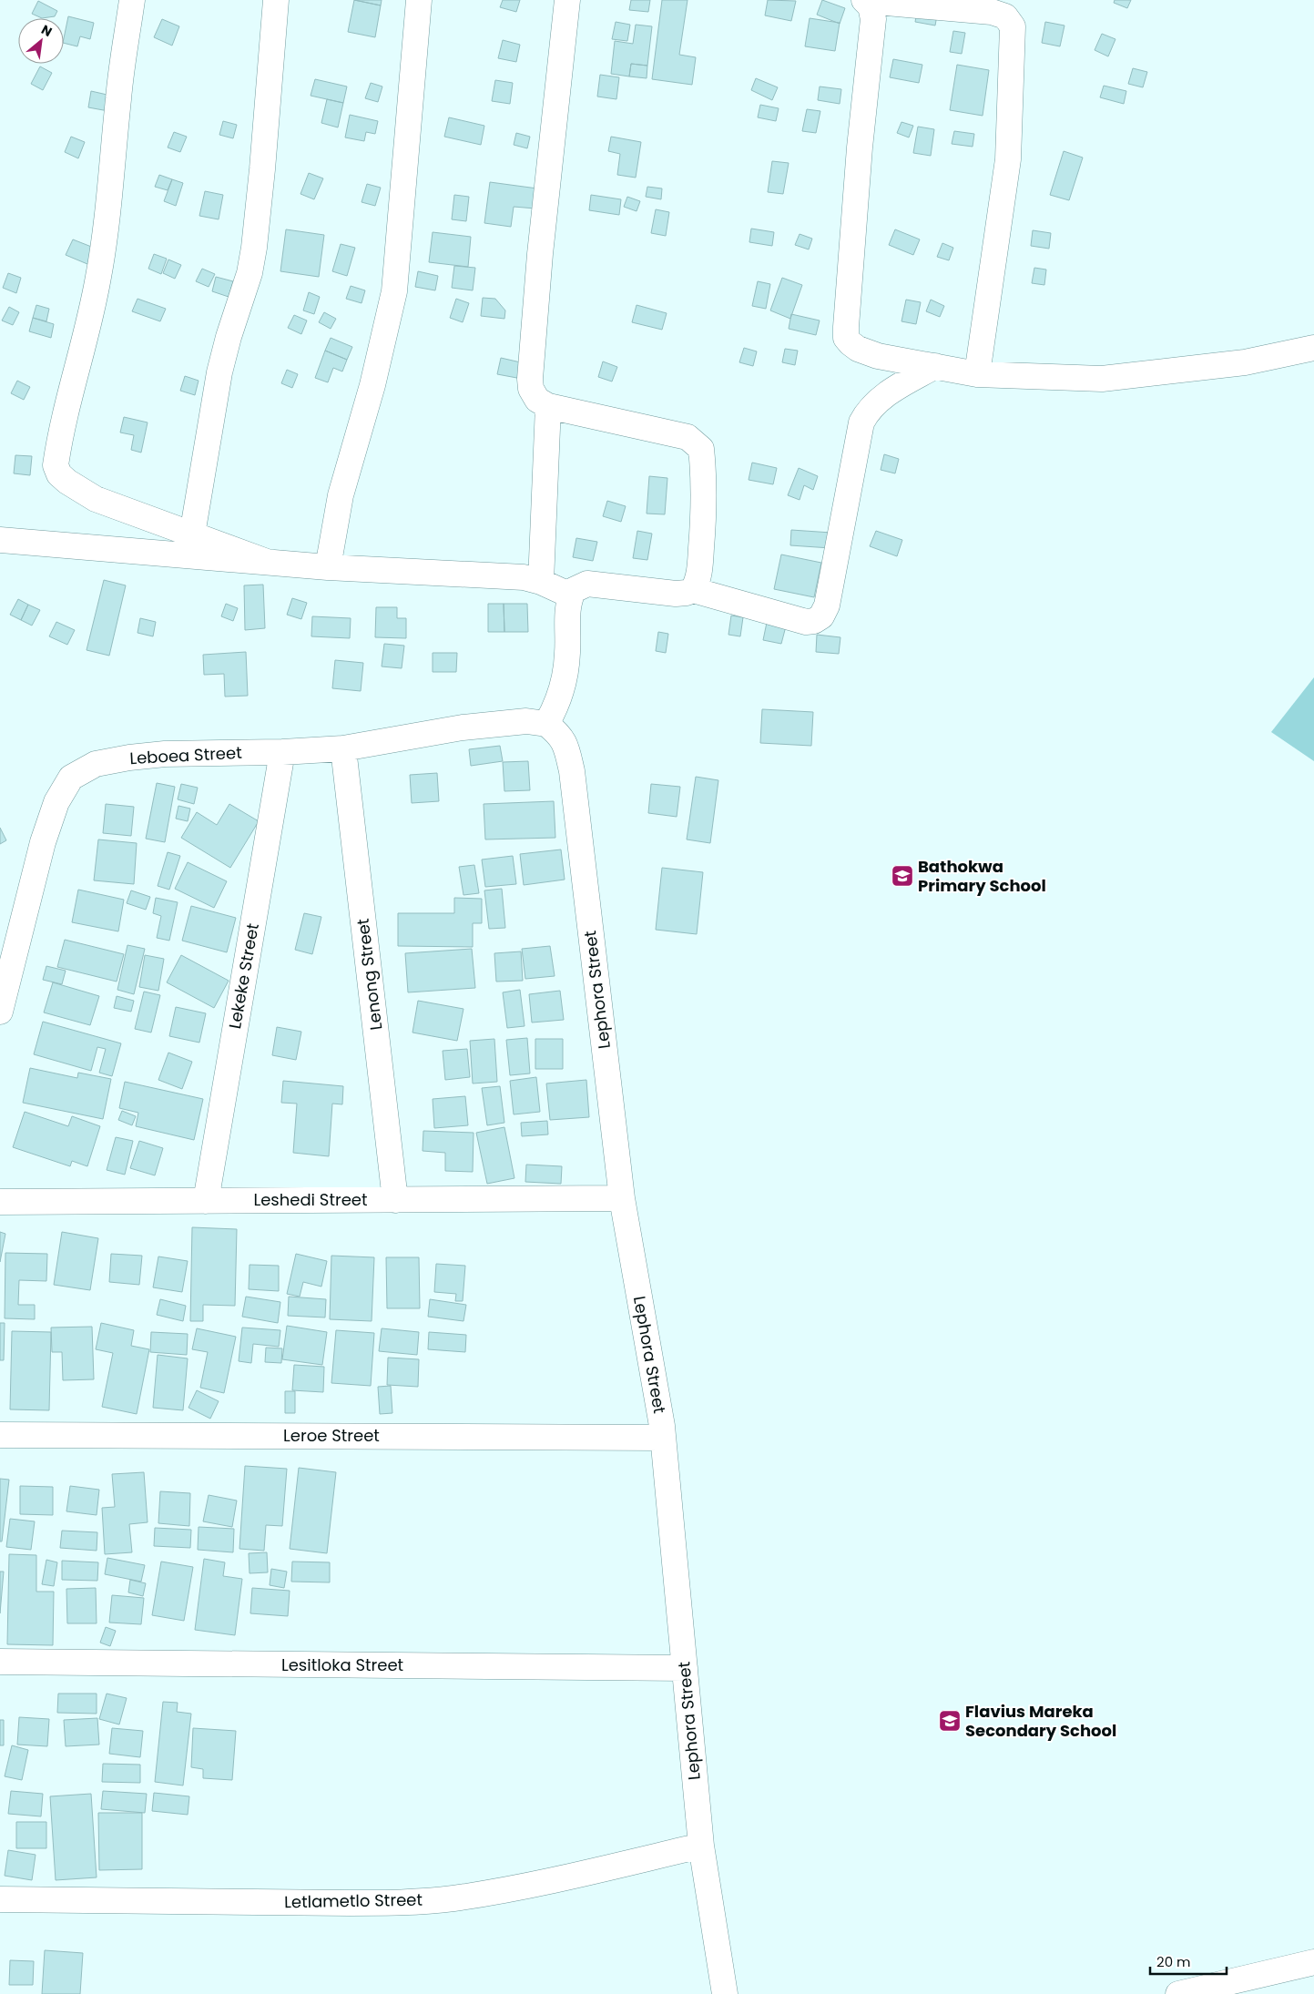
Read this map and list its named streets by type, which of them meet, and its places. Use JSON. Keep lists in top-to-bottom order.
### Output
{
  "streets": {
    "street": [
      "Leboea Street",
      "Lenong Street",
      "Lekeke Street",
      "Lephora Street",
      "Leshedi Street",
      "Leroe Street",
      "Lesitloka Street",
      "Letlametlo Street"
    ]
  },
  "crossings": [
    ["Leboea Street", "Lenong Street"],
    ["Leboea Street", "Lekeke Street"],
    ["Leboea Street", "Lephora Street"],
    ["Lenong Street", "Leshedi Street"],
    ["Lekeke Street", "Leshedi Street"],
    ["Lephora Street", "Leshedi Street"],
    ["Lephora Street", "Leroe Street"],
    ["Lephora Street", "Lesitloka Street"],
    ["Lephora Street", "Letlametlo Street"]
  ],
  "places": {
    "school or university": ["Bathokwa Primary School", "Flavius Mareka Secondary School"]
  },
  "scale_bar": "20 m",
  "north": "top right"
}
